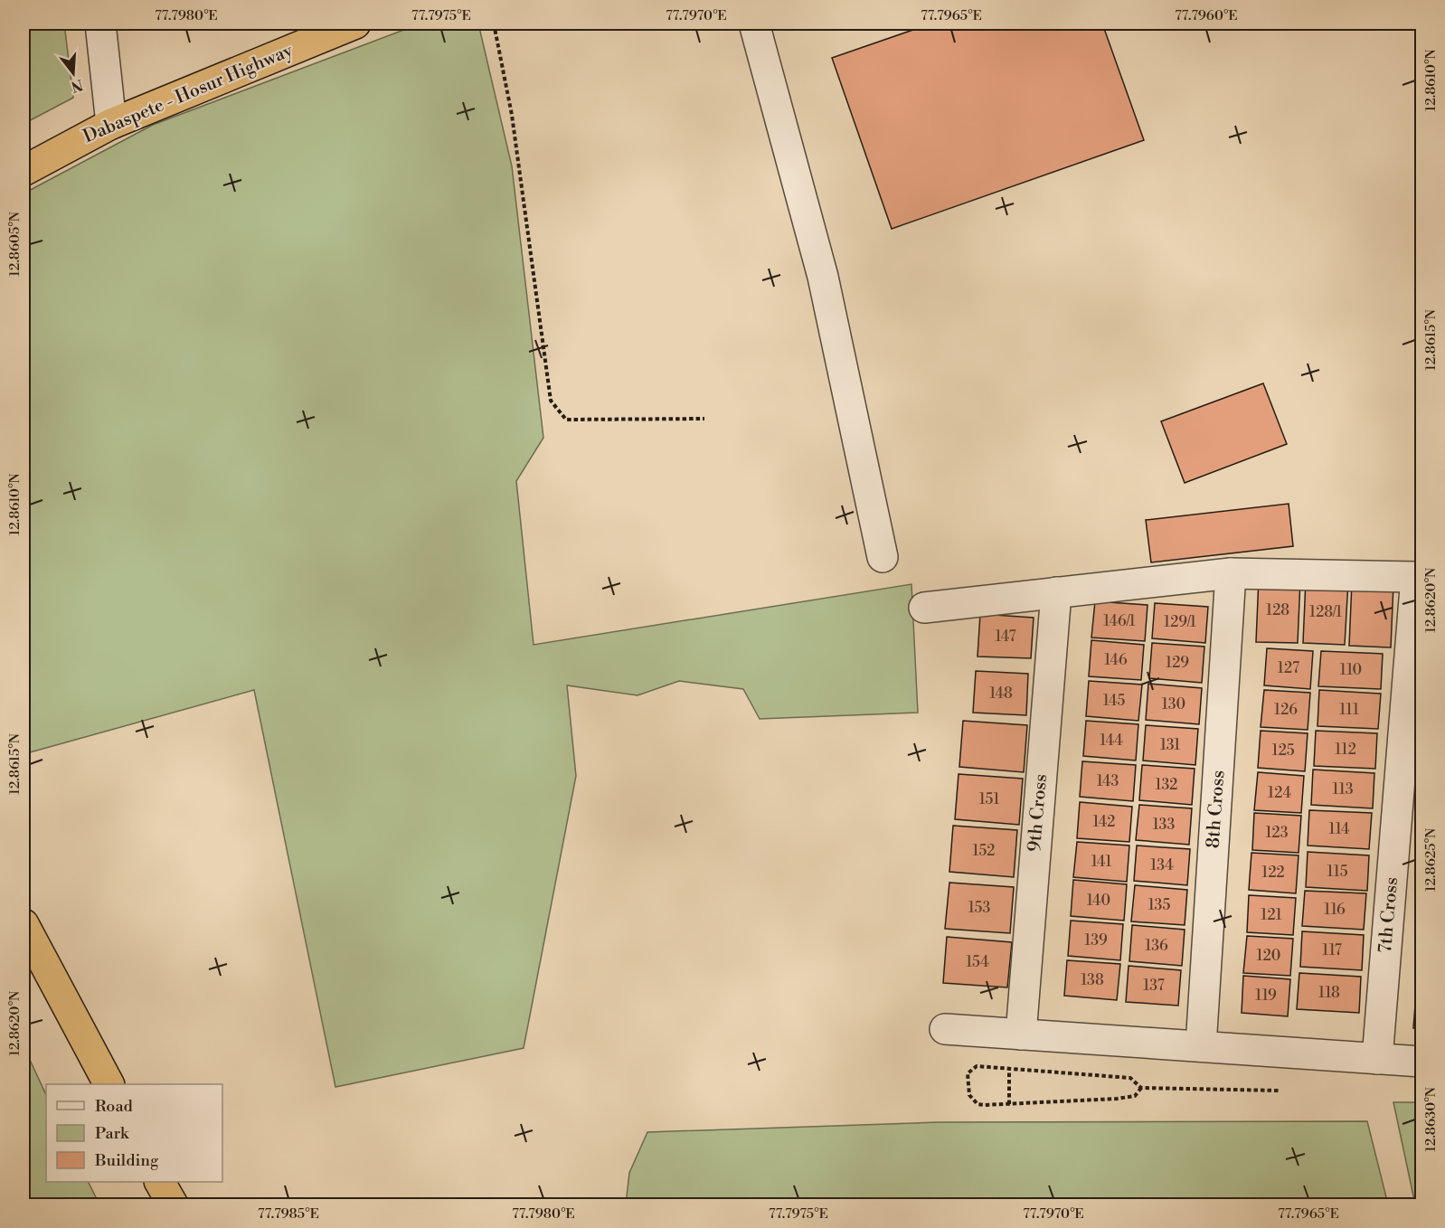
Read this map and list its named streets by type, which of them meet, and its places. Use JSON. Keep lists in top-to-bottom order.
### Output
{
  "streets": {
    "highway": ["Dabaspete - Hosur Highway"],
    "street": ["8th Cross", "9th Cross", "7th Cross"]
  },
  "house_numbers": [
    "128",
    "128/1",
    "146/1",
    "129/1",
    "147",
    "146",
    "129",
    "127",
    "110",
    "148",
    "145",
    "130",
    "126",
    "111",
    "144",
    "131",
    "112",
    "125",
    "143",
    "132",
    "113",
    "124",
    "151",
    "142",
    "133",
    "114",
    "123",
    "152",
    "141",
    "134",
    "115",
    "122",
    "140",
    "135",
    "153",
    "116",
    "121",
    "139",
    "136",
    "117",
    "120",
    "154",
    "138",
    "137",
    "118",
    "119"
  ],
  "legend": ["Road", "Park", "Building"],
  "north": "bottom",
  "coordinates": [
    "77.7980°E",
    "77.7975°E",
    "77.7970°E",
    "77.7965°E",
    "77.7960°E",
    "12.8610°N",
    "12.8605°N",
    "12.8615°N",
    "12.8620°N",
    "12.8625°N",
    "12.8630°N",
    "77.7985°E"
  ]
}
